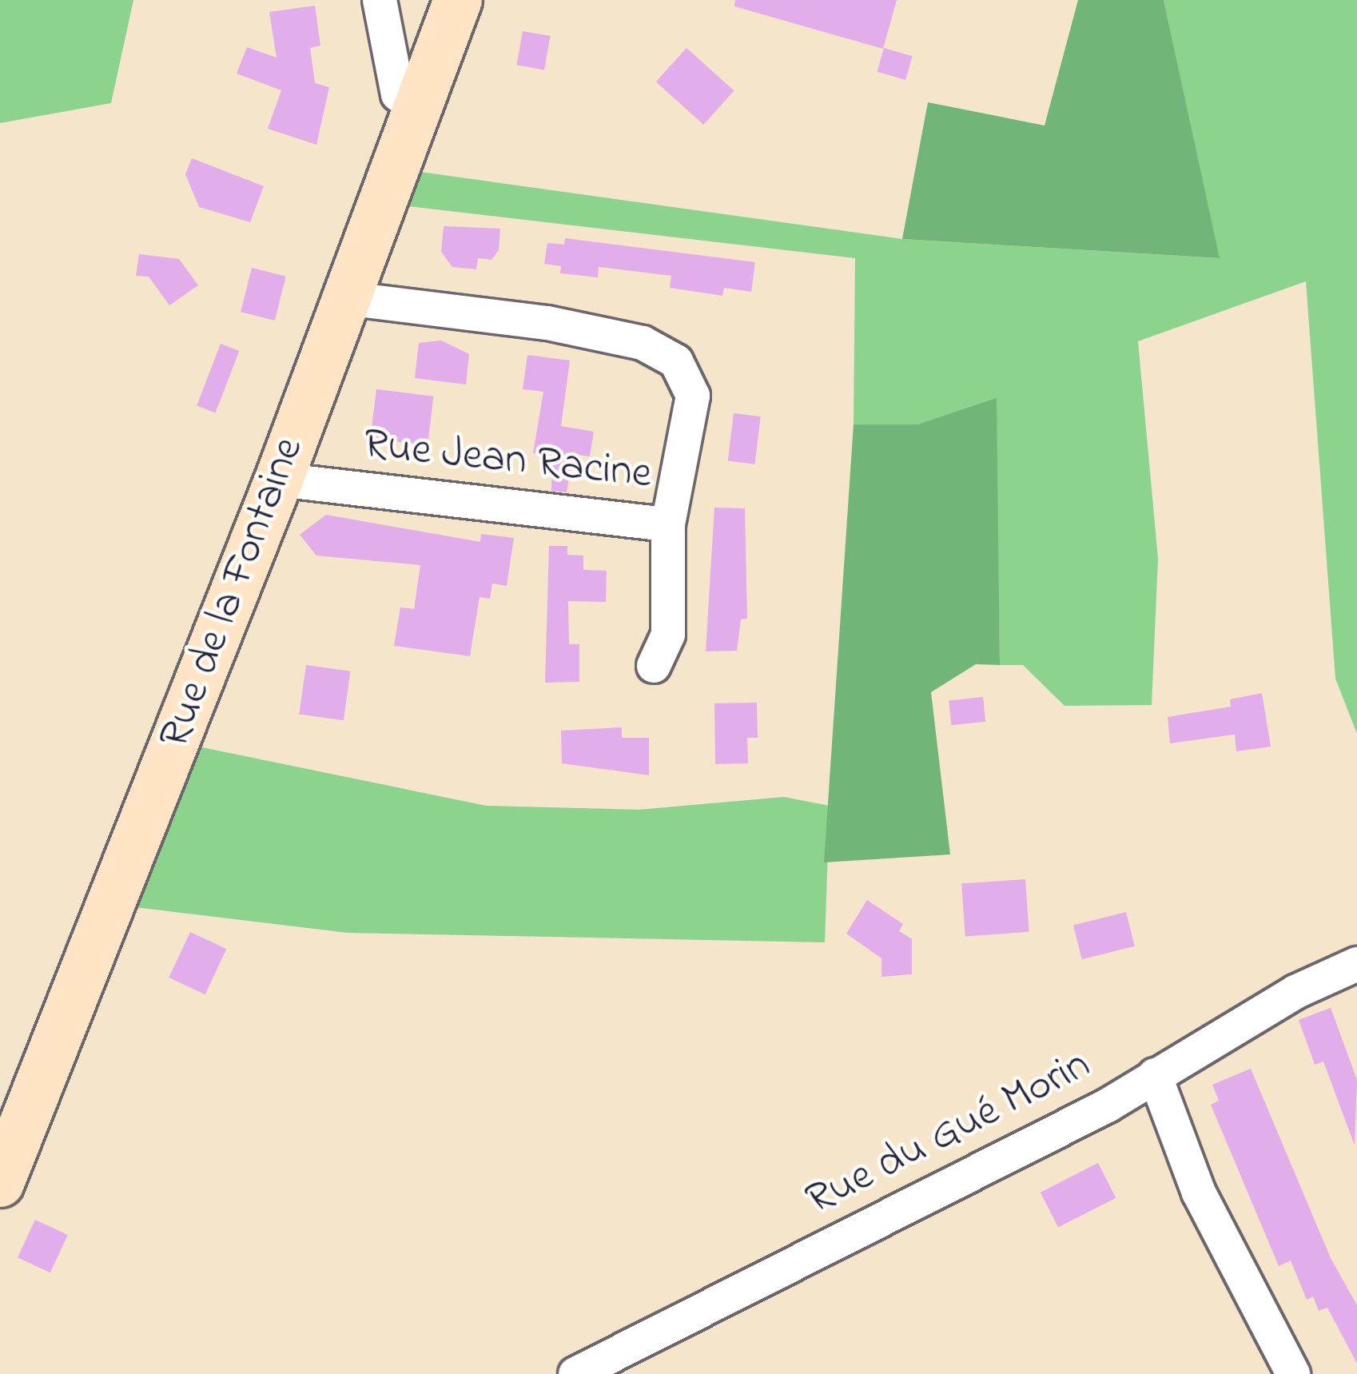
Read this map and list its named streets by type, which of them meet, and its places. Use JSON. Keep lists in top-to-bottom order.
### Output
{
  "streets": {
    "street": ["Rue Jean Racine", "Rue de la Fontaine", "Rue du Gué Morin"]
  },
  "crossings": [
    ["Rue Jean Racine", "Rue de la Fontaine"]
  ]
}
